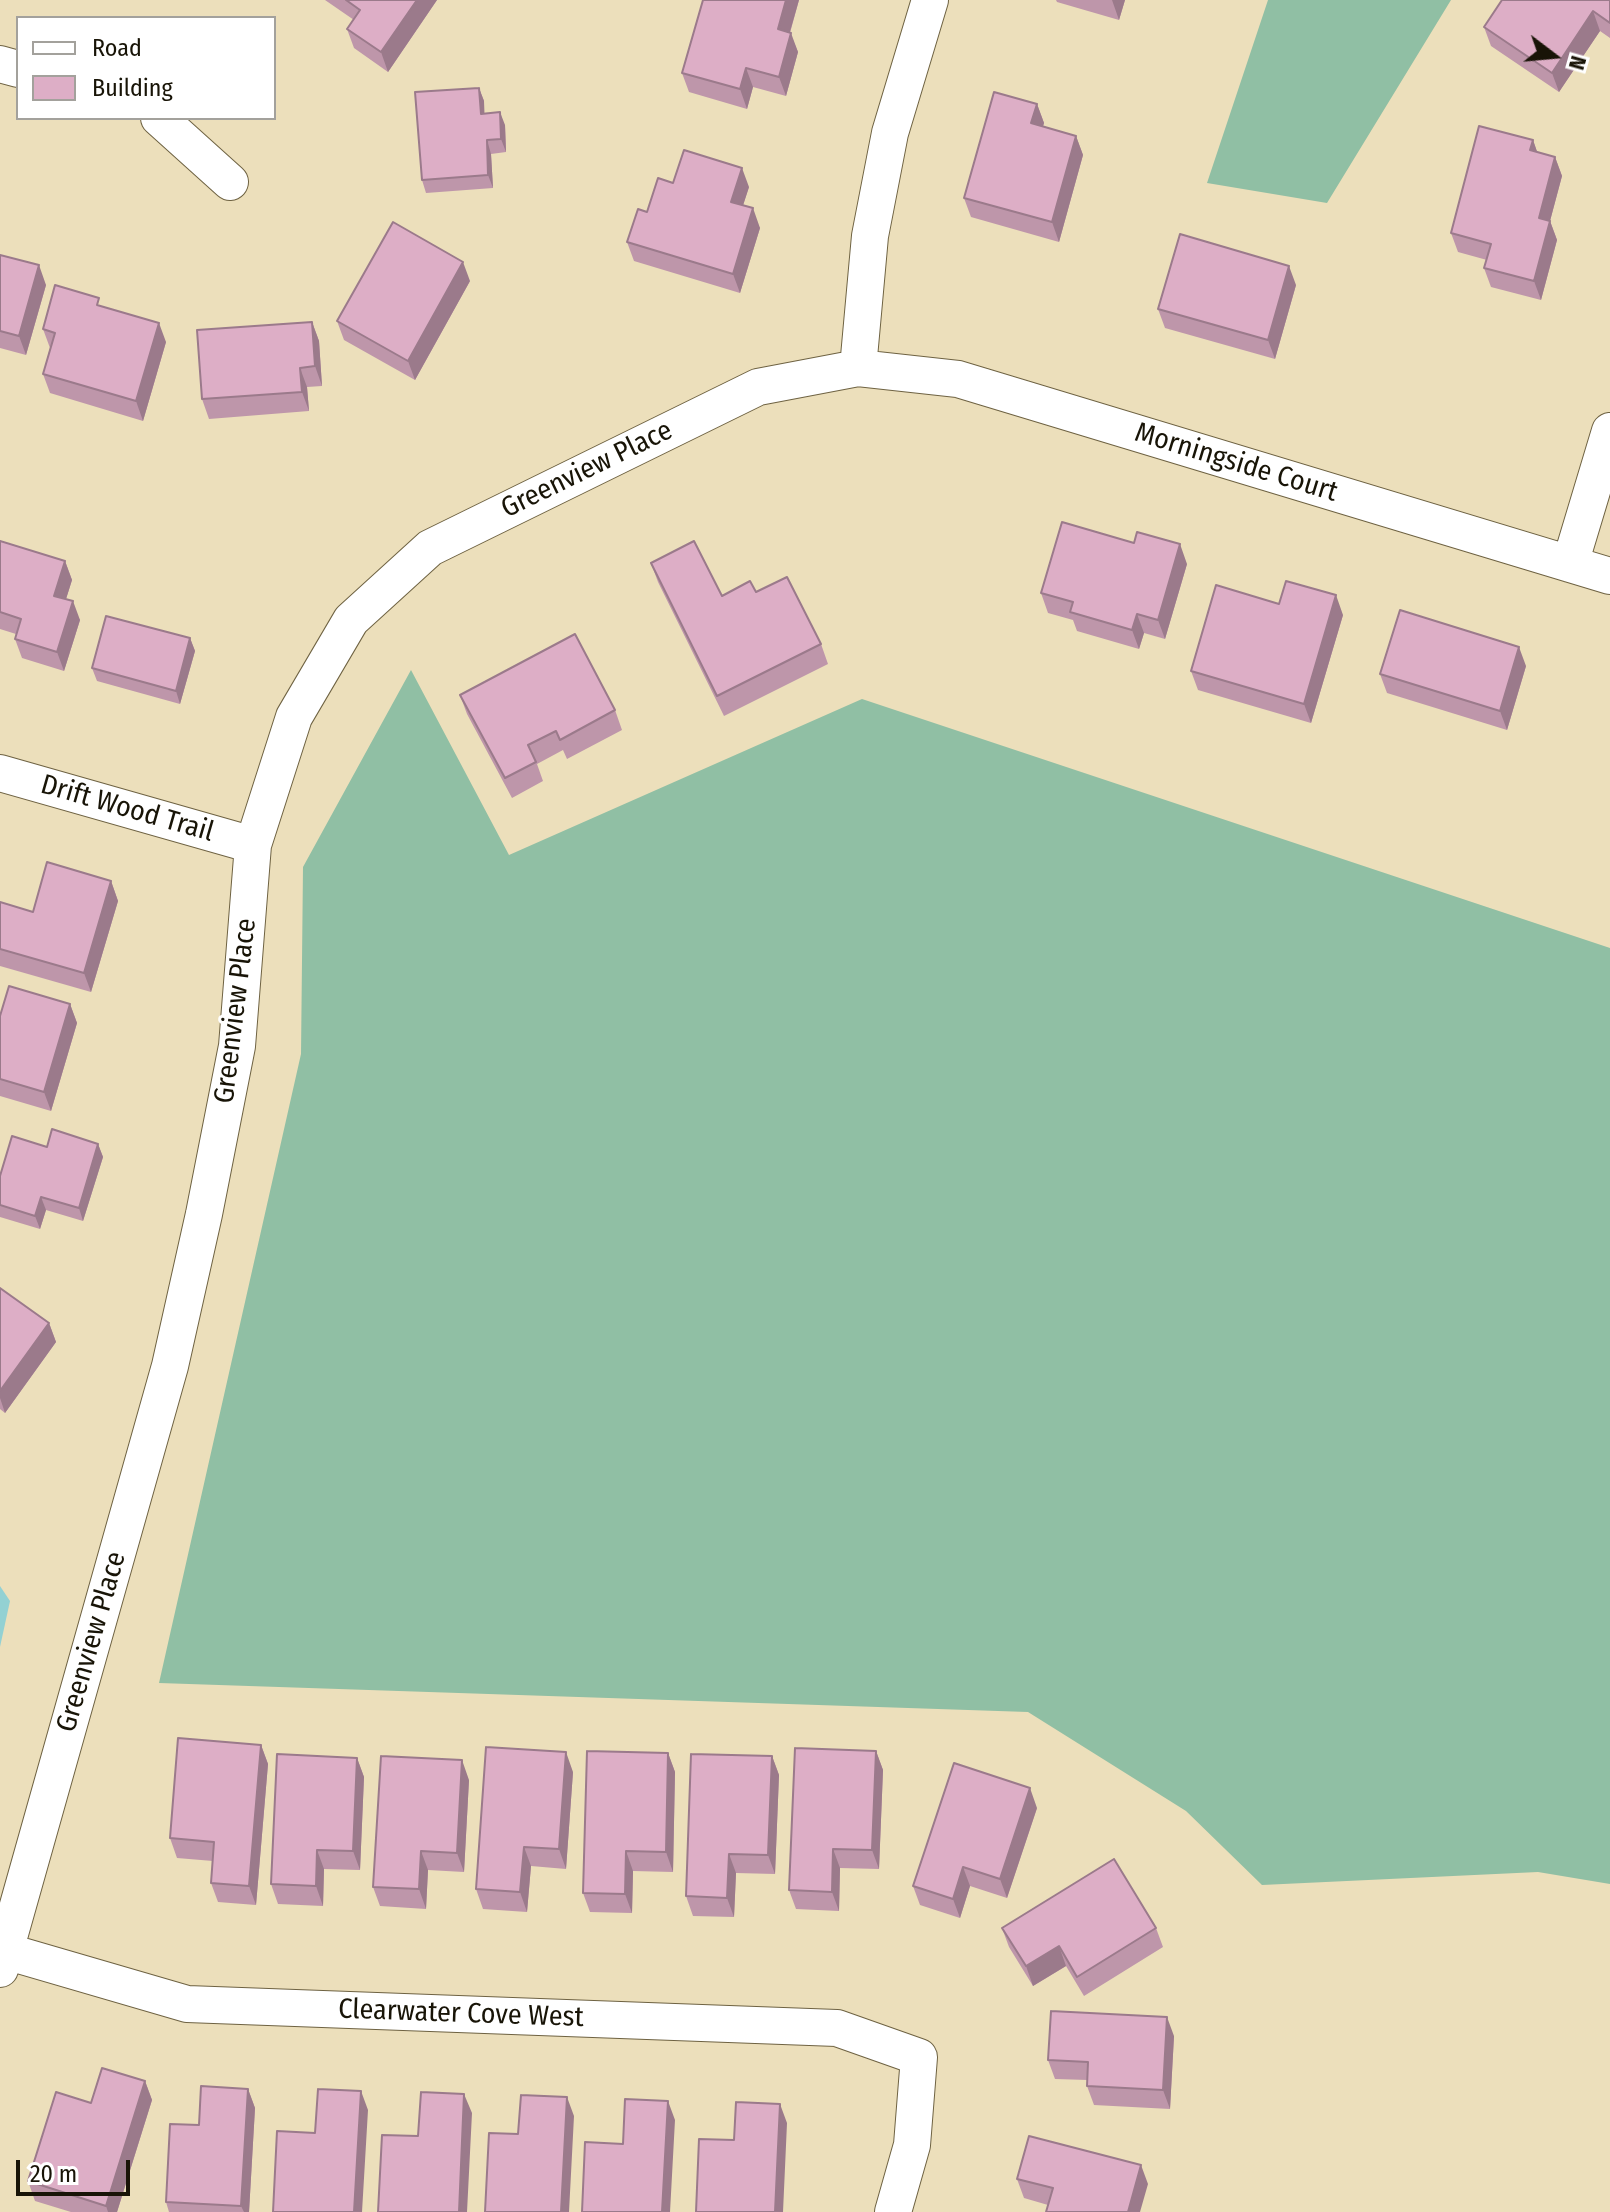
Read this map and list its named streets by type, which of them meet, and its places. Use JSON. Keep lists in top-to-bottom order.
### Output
{
  "streets": {
    "street": [
      "Morningside Court",
      "Greenview Place",
      "Drift Wood Trail",
      "Clearwater Cove West"
    ]
  },
  "crossings": [
    ["Morningside Court", "Greenview Place"],
    ["Greenview Place", "Drift Wood Trail"],
    ["Greenview Place", "Clearwater Cove West"]
  ],
  "legend": ["Road", "Building"],
  "scale_bar": "20 m",
  "north": "right"
}
